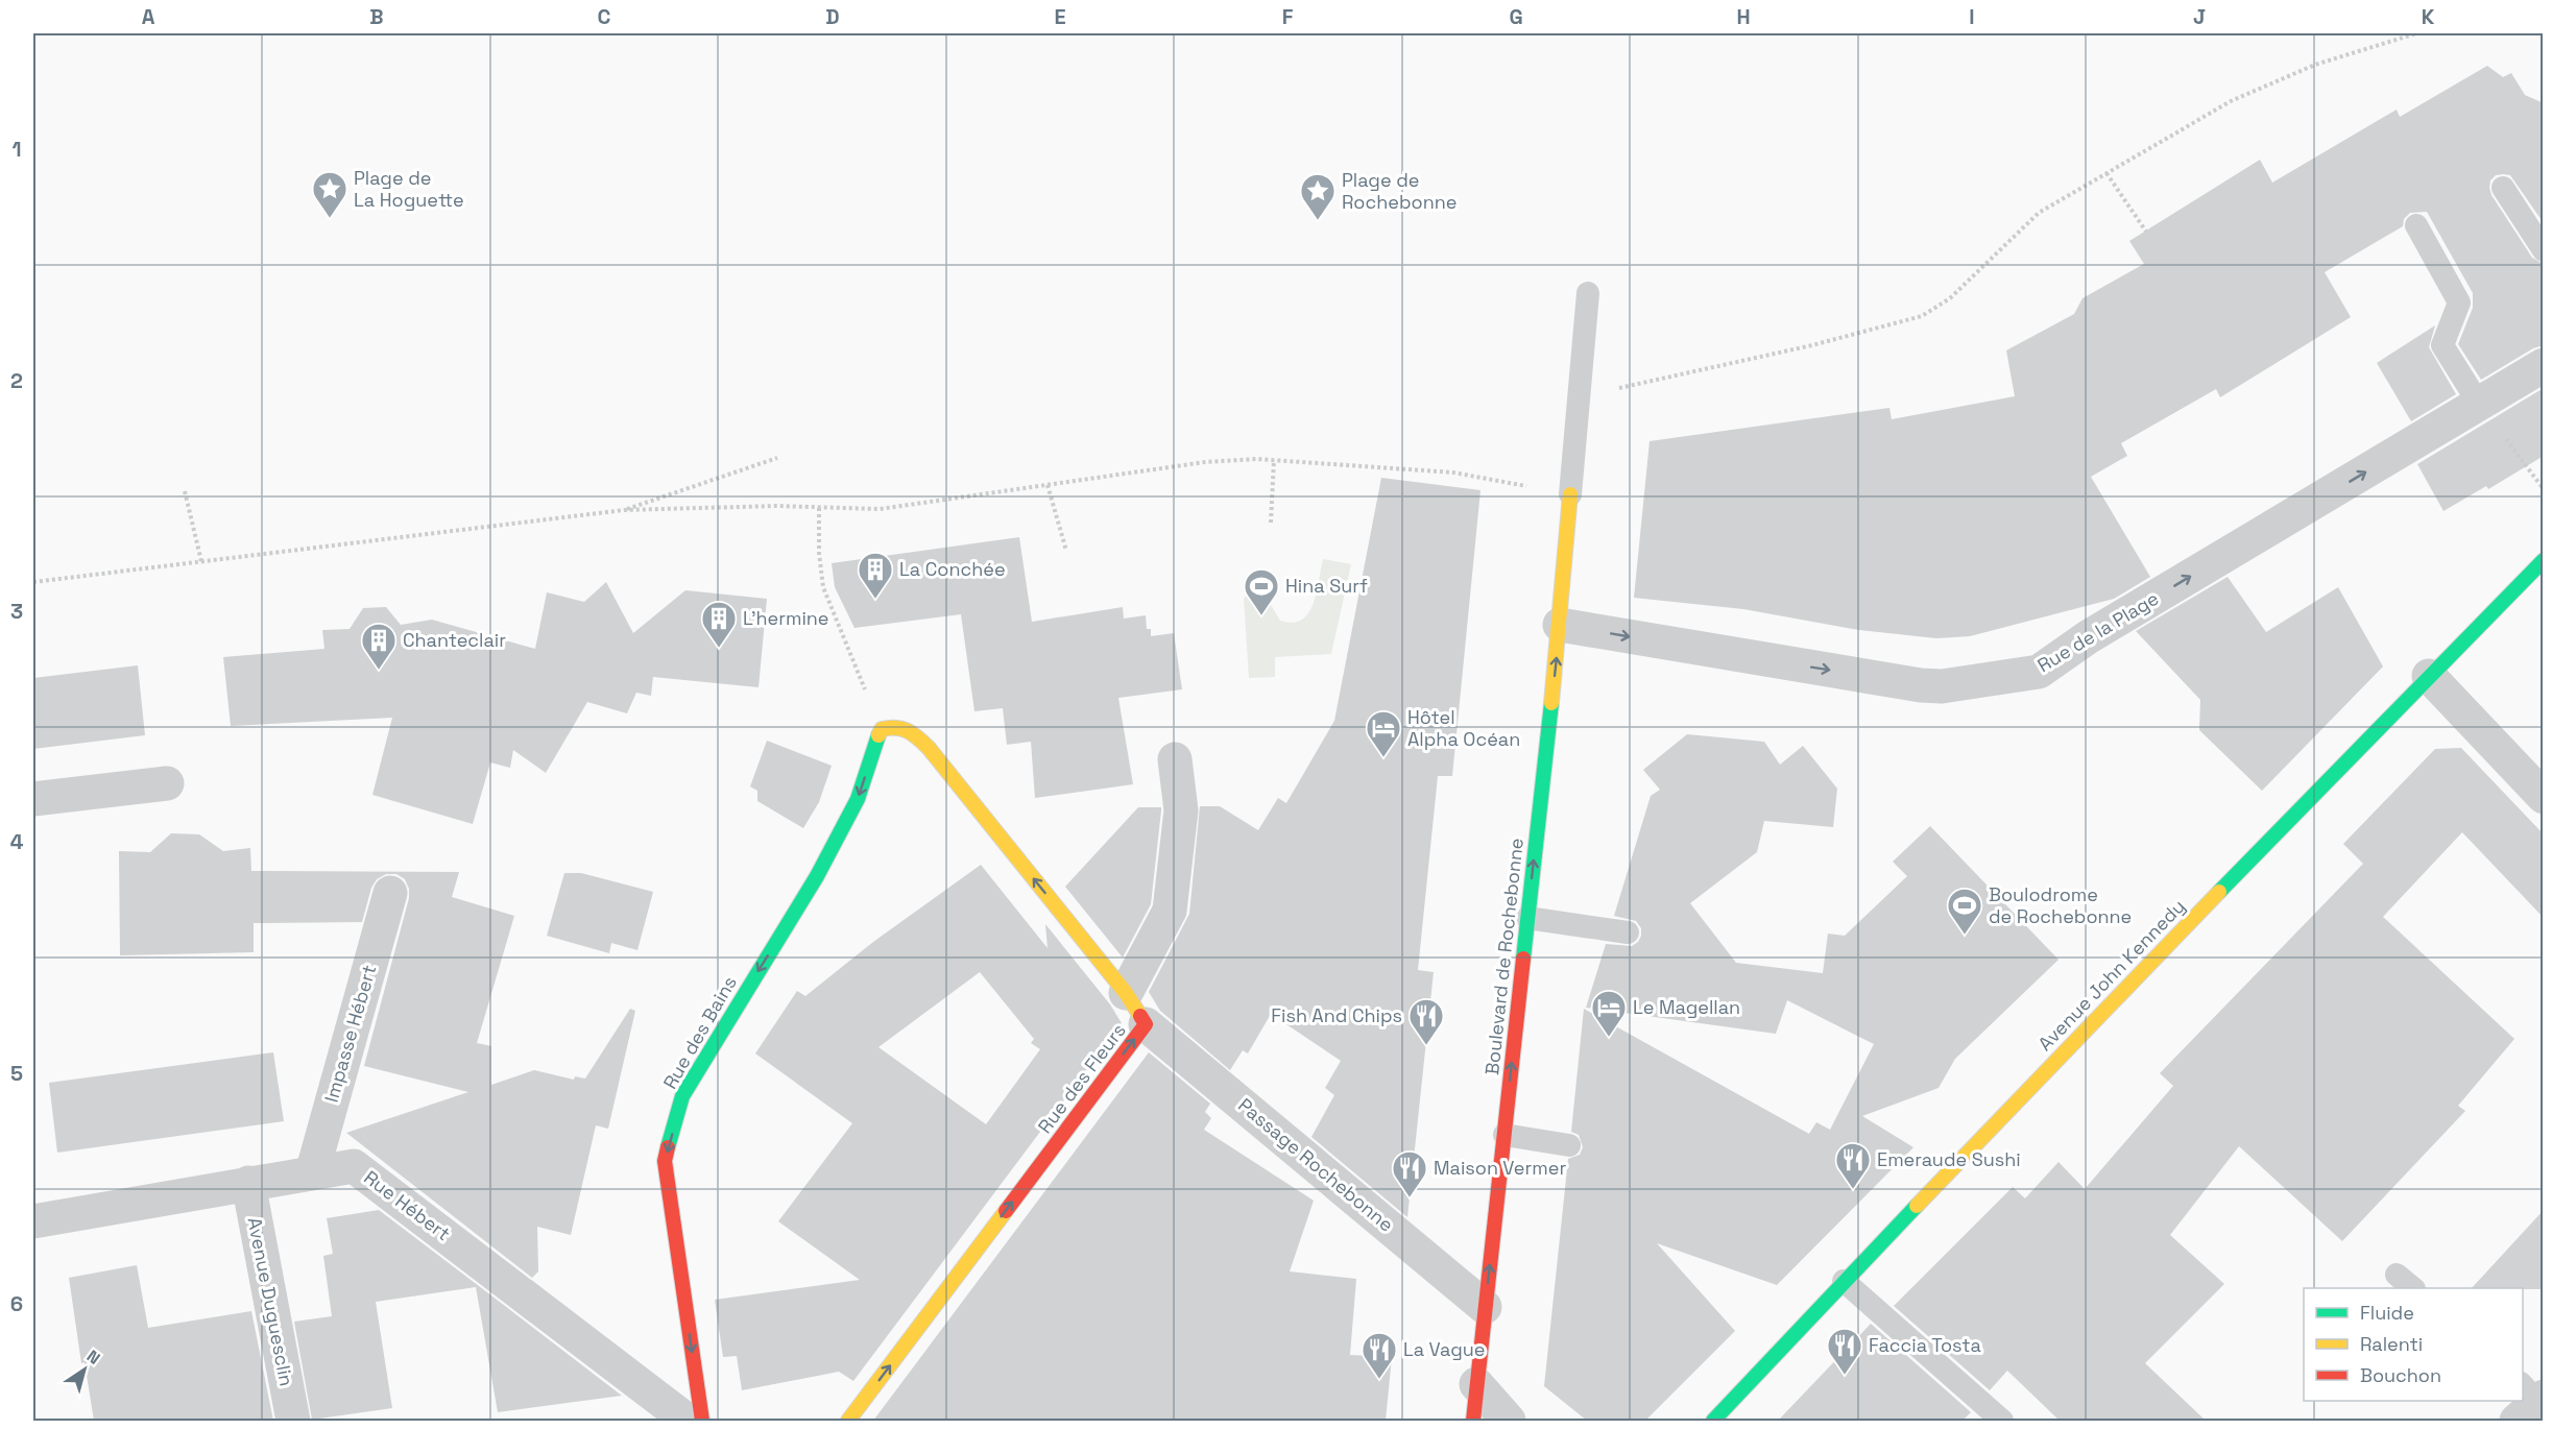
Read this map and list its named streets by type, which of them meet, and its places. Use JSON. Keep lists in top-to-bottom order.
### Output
{
  "streets": {
    "street": [
      "Rue de la Plage",
      "Boulevard de Rochebonne",
      "Avenue John Kennedy",
      "Rue des Bains",
      "Impasse Hébert",
      "Rue des Fleurs",
      "Passage Rochebonne",
      "Rue Hébert",
      "Avenue Duguesclin"
    ]
  },
  "crossings": [
    ["Rue de la Plage", "Boulevard de Rochebonne"],
    ["Boulevard de Rochebonne", "Passage Rochebonne"],
    ["Rue des Bains", "Rue des Fleurs"],
    ["Impasse Hébert", "Rue Hébert"],
    ["Rue des Fleurs", "Passage Rochebonne"],
    ["Rue Hébert", "Avenue Duguesclin"]
  ],
  "one_way": ["Rue de la Plage", "Boulevard de Rochebonne", "Rue des Bains"],
  "places": {
    "place": ["Plage de La Hoguette", "Plage de Rochebonne"],
    "building": ["La Conchée", "L'hermine", "Chanteclair"],
    "sports": ["Hina Surf", "Boulodrome de Rochebonne"],
    "hotel": ["Hôtel Alpha Océan", "Le Magellan"],
    "restaurant": [
      "Fish And Chips",
      "Emeraude Sushi",
      "Maison Vermer",
      "Faccia Tosta",
      "La Vague"
    ]
  },
  "legend": ["Fluide", "Ralenti", "Bouchon"],
  "north": "top right",
  "grid": {
    "columns": [
      "A",
      "B",
      "C",
      "D",
      "E",
      "F",
      "G",
      "H",
      "I",
      "J",
      "K"
    ],
    "rows": [
      "1",
      "2",
      "3",
      "4",
      "5",
      "6"
    ]
  }
}
